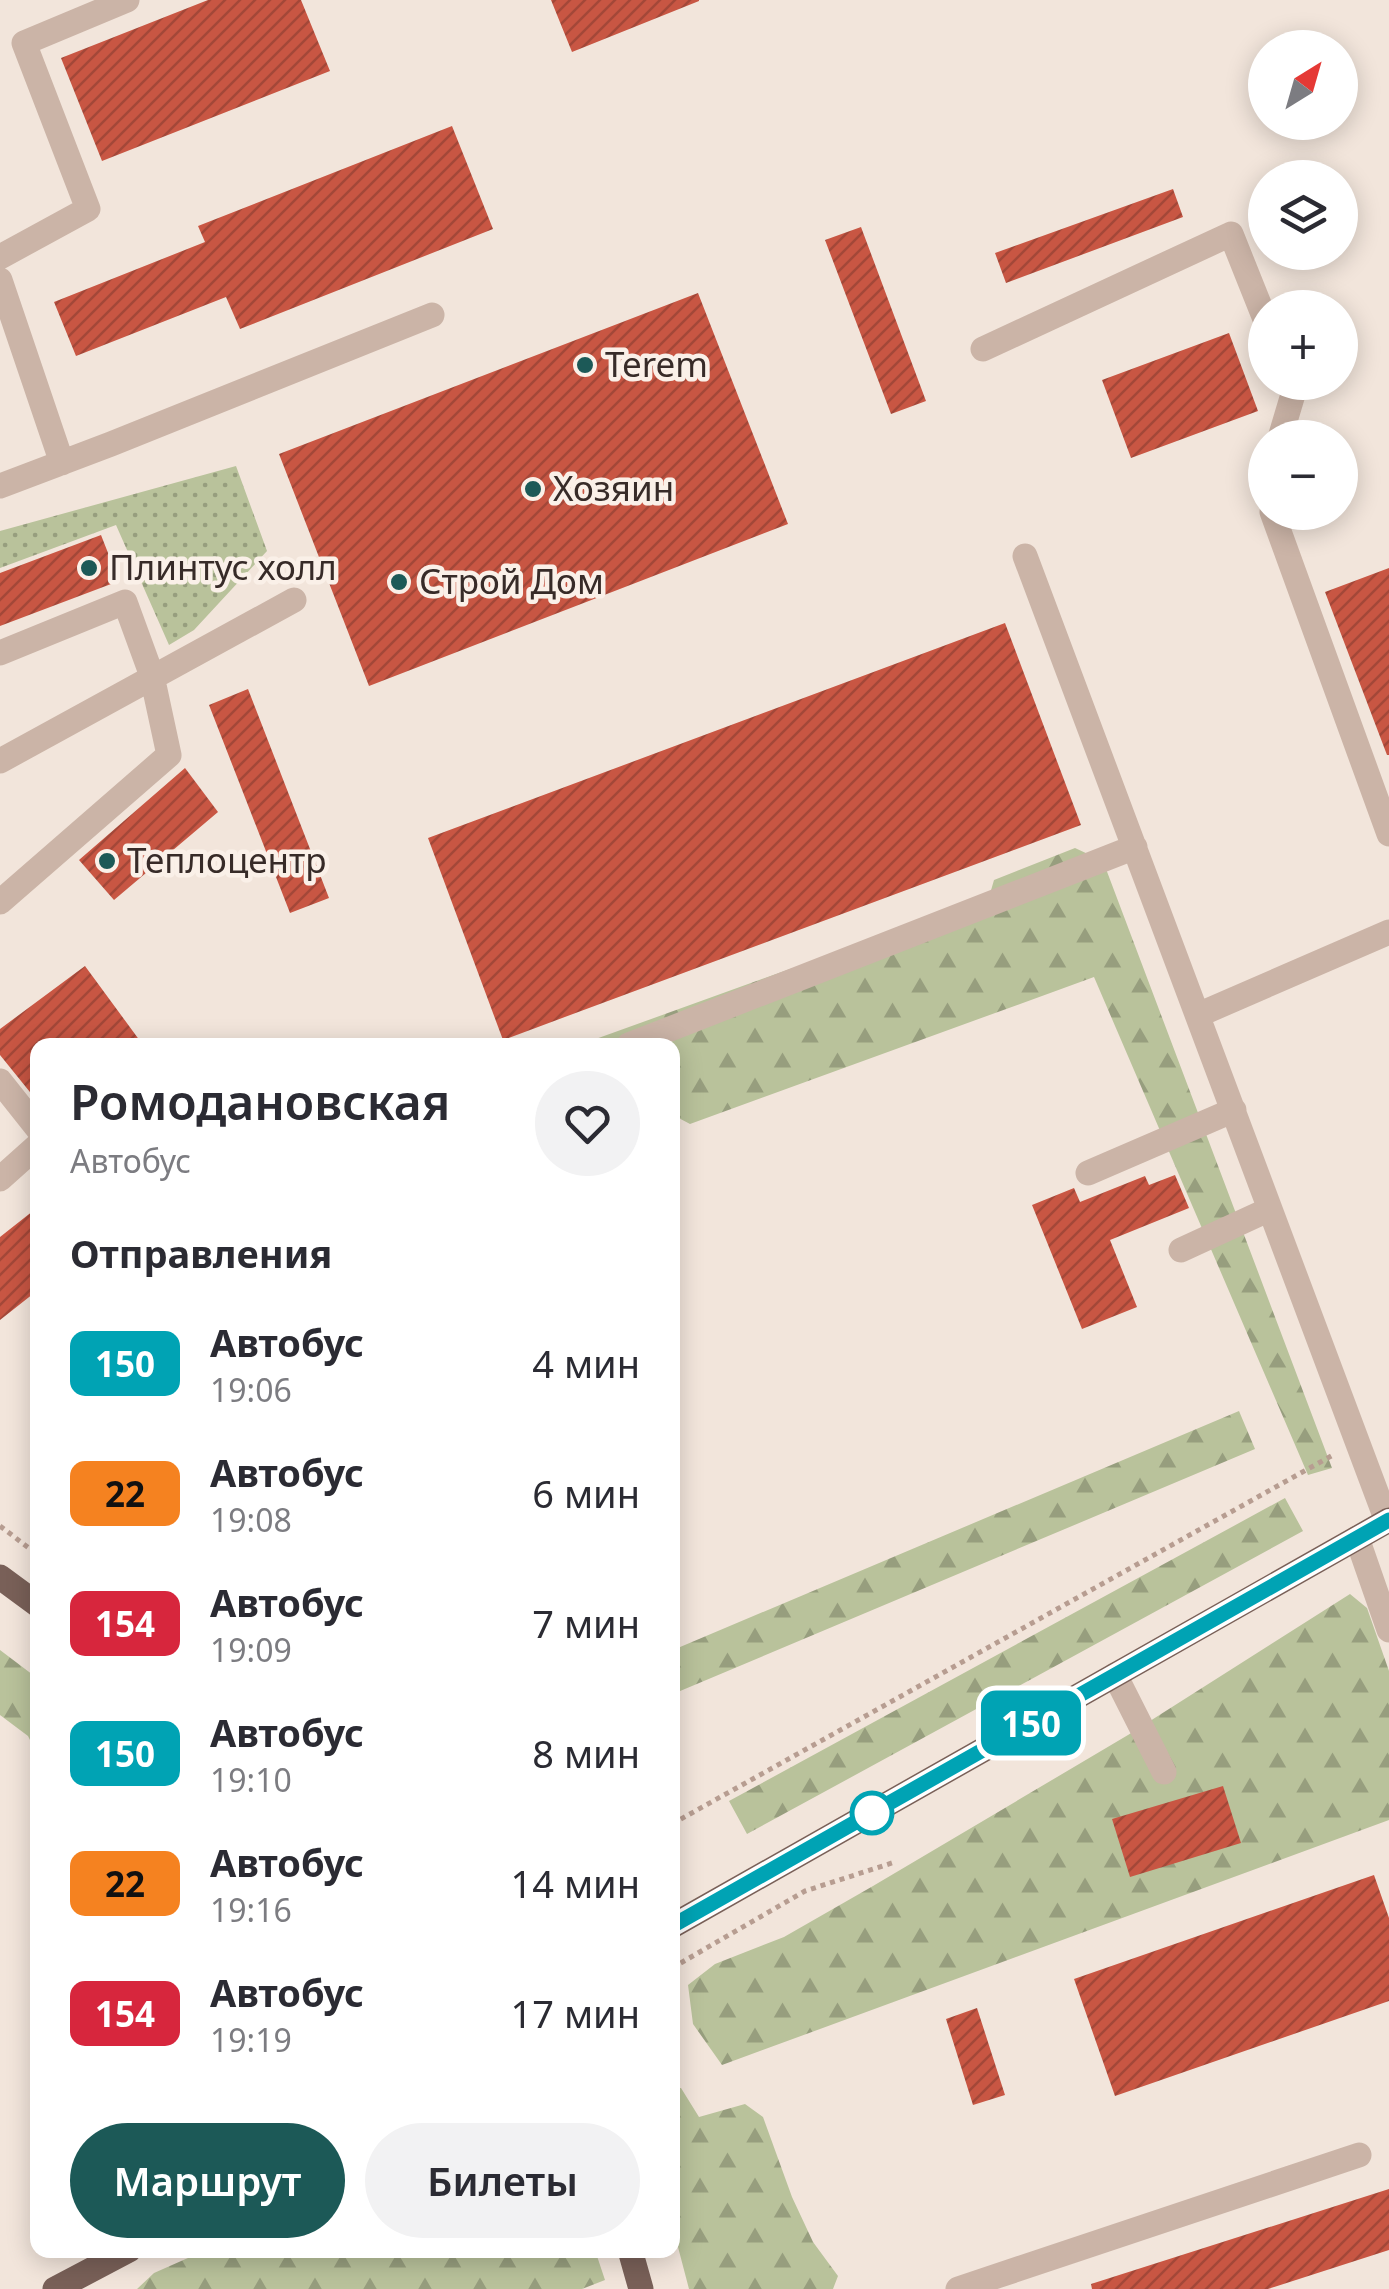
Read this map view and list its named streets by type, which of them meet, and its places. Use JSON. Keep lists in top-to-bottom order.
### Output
{
  "places": [
    "Terem",
    "Хозяин",
    "Плинтус холл",
    "Строй Дом",
    "Теплоцентр"
  ],
  "lines": ["bus line 150"],
  "north": "top right",
  "page": {
    "on_map": "150",
    "map_buttons": ["+", "−"],
    "heading": [
      ["Ромодановская", "Автобус"],
      "Отправления"
    ],
    "list": [
      {
        "mark": "150",
        "name": "Автобус",
        "note": "19:06",
        "value": "4 мин"
      },
      {
        "mark": "22",
        "name": "Автобус",
        "note": "19:08",
        "value": "6 мин"
      },
      {
        "mark": "154",
        "name": "Автобус",
        "note": "19:09",
        "value": "7 мин"
      },
      {
        "mark": "150",
        "name": "Автобус",
        "note": "19:10",
        "value": "8 мин"
      },
      {
        "mark": "22",
        "name": "Автобус",
        "note": "19:16",
        "value": "14 мин"
      },
      {
        "mark": "154",
        "name": "Автобус",
        "note": "19:19",
        "value": "17 мин"
      }
    ],
    "buttons": ["Маршрут", "Билеты"]
  }
}
